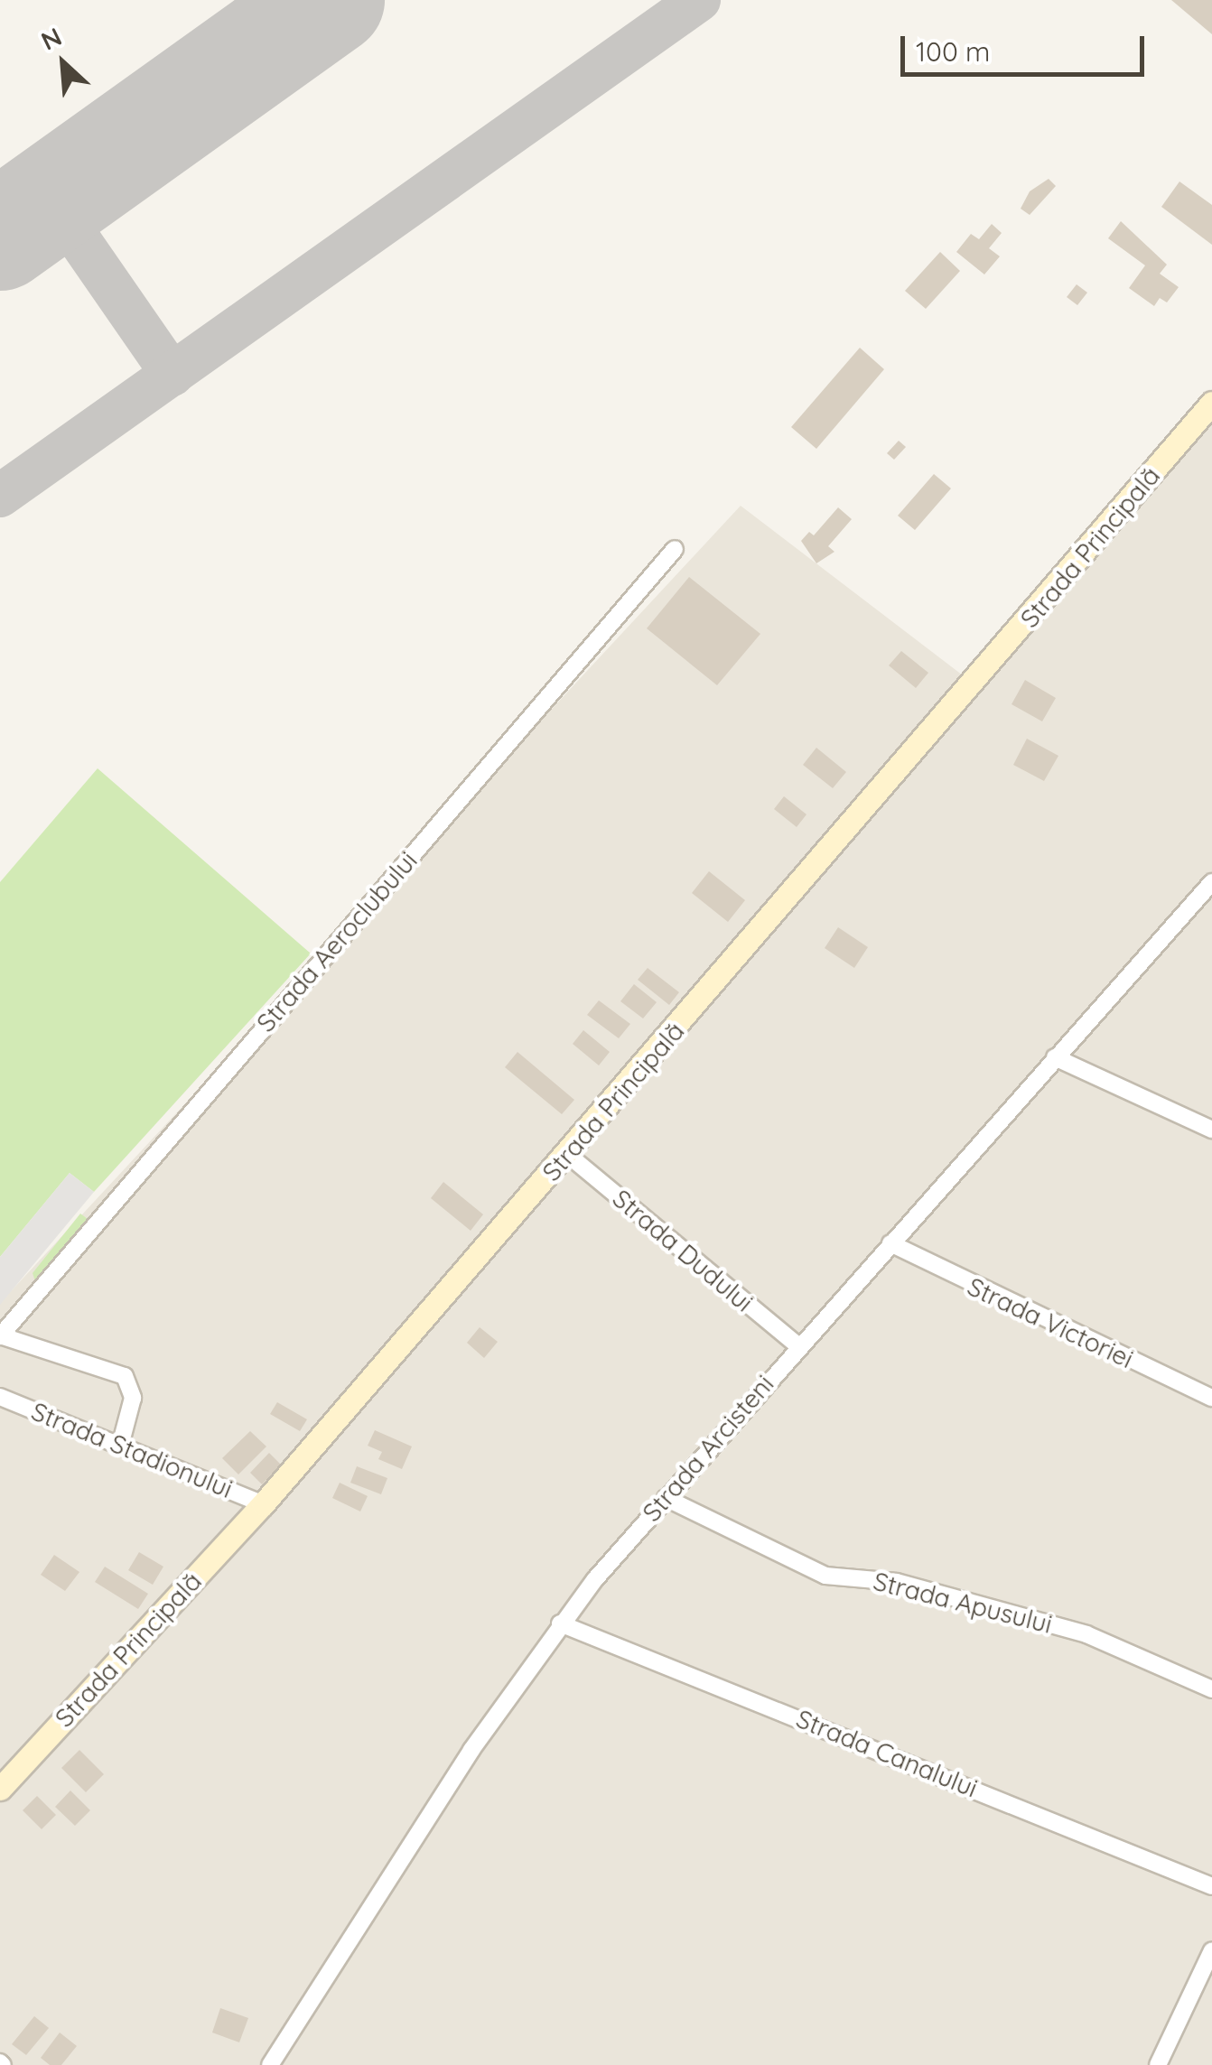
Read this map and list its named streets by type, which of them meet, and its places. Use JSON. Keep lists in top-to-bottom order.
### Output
{
  "streets": {
    "main road": ["Strada Principală"],
    "street": [
      "Strada Aeroclubului",
      "Strada Dudului",
      "Strada Victoriei",
      "Strada Arcisteni",
      "Strada Stadionului",
      "Strada Apusului",
      "Strada Canalului"
    ]
  },
  "crossings": [
    ["Strada Principală", "Strada Dudului"],
    ["Strada Principală", "Strada Stadionului"],
    ["Strada Dudului", "Strada Arcisteni"],
    ["Strada Victoriei", "Strada Arcisteni"],
    ["Strada Arcisteni", "Strada Apusului"],
    ["Strada Arcisteni", "Strada Canalului"]
  ],
  "scale_bar": "100 m",
  "north": "top left"
}
